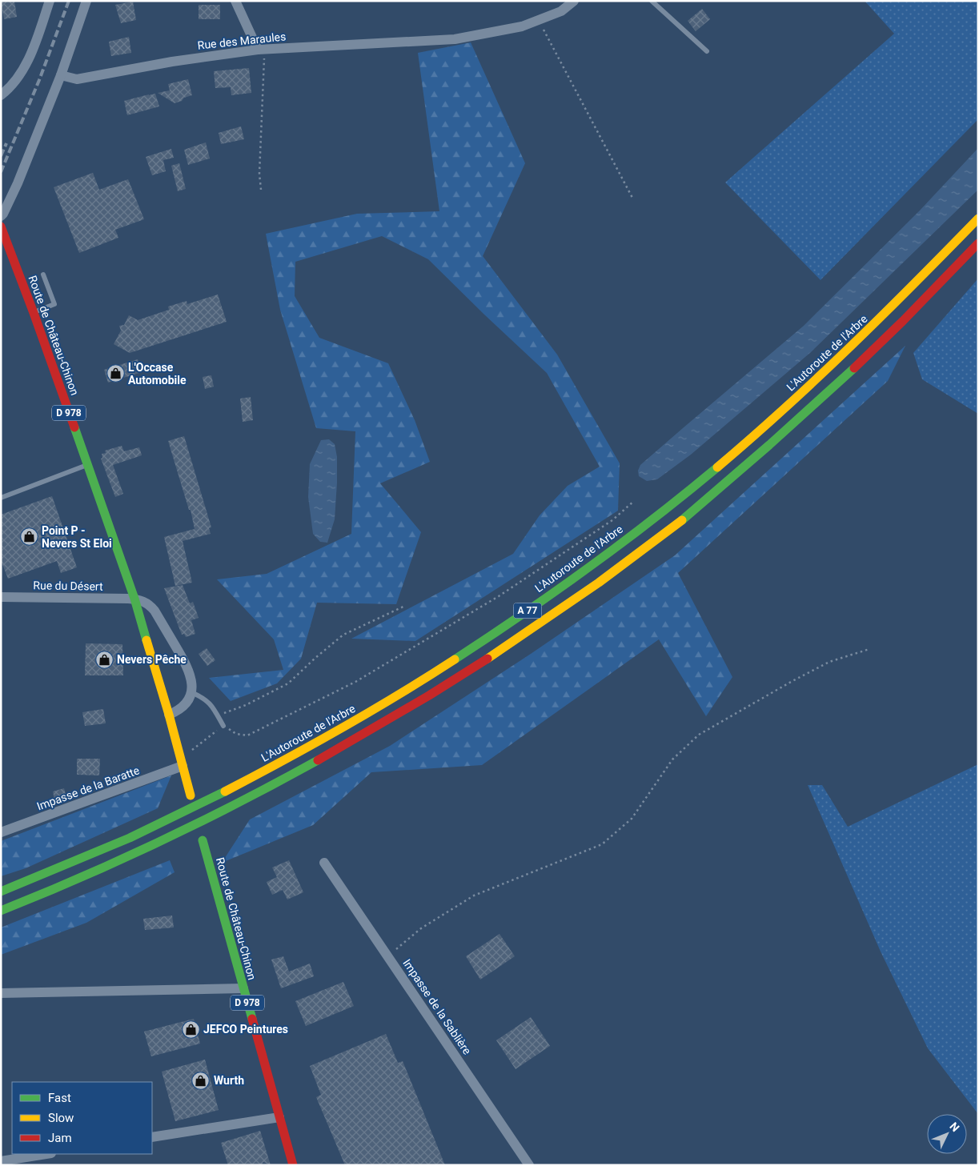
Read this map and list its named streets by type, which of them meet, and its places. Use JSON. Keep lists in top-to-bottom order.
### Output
{
  "streets": {
    "main road": [
      "Route de Château-Chinon",
      "L'Autoroute de l'Arbre",
      "D 978",
      "A 77"
    ],
    "street": [
      "Rue des Maraules",
      "Rue du Désert",
      "Impasse de la Baratte",
      "Impasse de la Sablière"
    ]
  },
  "crossings": [
    ["Route de Château-Chinon", "Rue du Désert"],
    ["Route de Château-Chinon", "Impasse de la Baratte"]
  ],
  "places": {
    "shop": [
      "L'Occase Automobile",
      "Point P - Nevers St Eloi",
      "Nevers Pêche",
      "JEFCO Peintures",
      "Wurth"
    ]
  },
  "legend": ["Fast", "Slow", "Jam"],
  "north": "top right"
}
